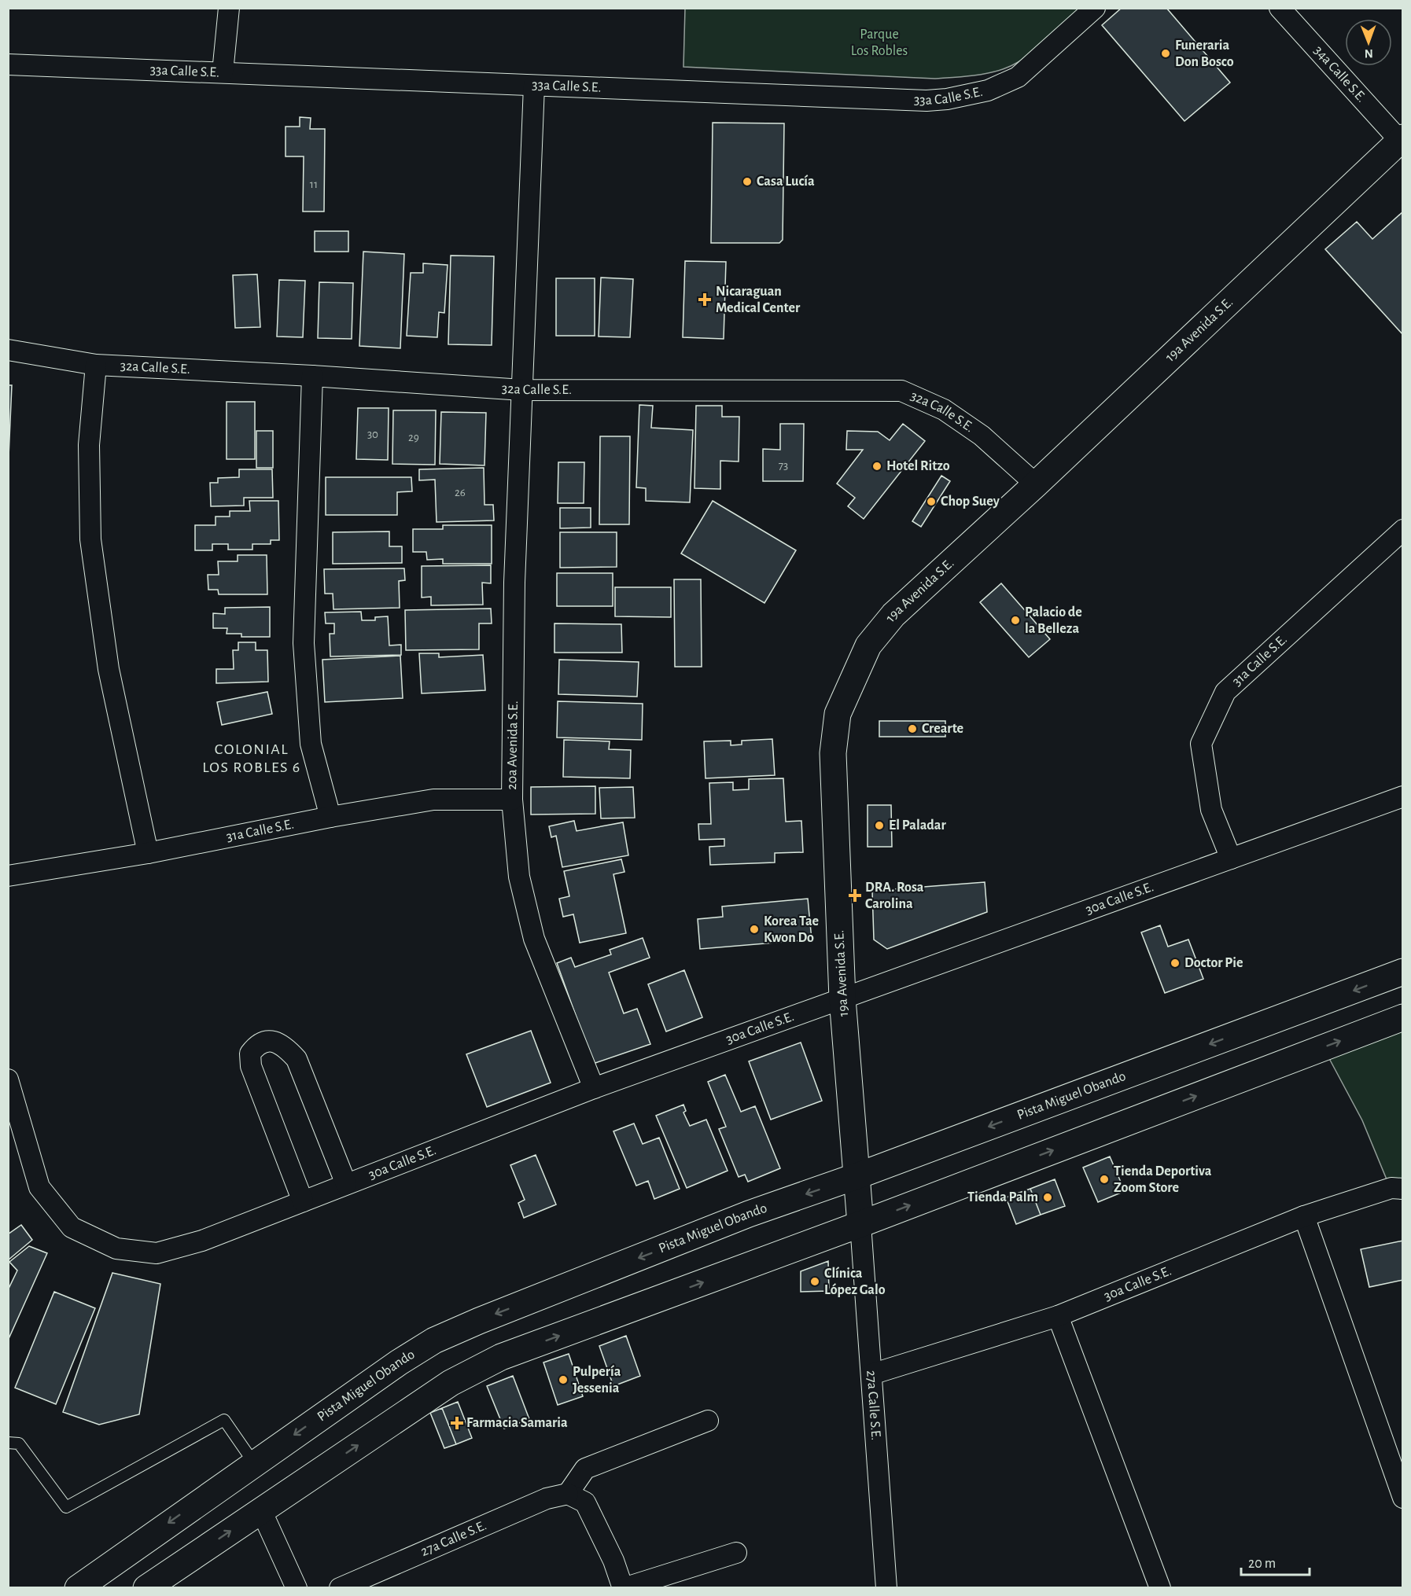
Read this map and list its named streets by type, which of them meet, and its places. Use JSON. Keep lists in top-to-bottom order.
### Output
{
  "streets": {
    "main road": ["19a Avenida S.E.", "Pista Miguel Obando"],
    "street": [
      "33a Calle S.E.",
      "34a Calle S.E.",
      "32a Calle S.E.",
      "31a Calle S.E.",
      "20a Avenida S.E.",
      "30a Calle S.E.",
      "27a Calle S.E."
    ]
  },
  "crossings": [
    ["33a Calle S.E.", "20a Avenida S.E."],
    ["34a Calle S.E.", "19a Avenida S.E."],
    ["19a Avenida S.E.", "32a Calle S.E."],
    ["19a Avenida S.E.", "30a Calle S.E."],
    ["19a Avenida S.E.", "Pista Miguel Obando"],
    ["19a Avenida S.E.", "27a Calle S.E."],
    ["32a Calle S.E.", "20a Avenida S.E."],
    ["31a Calle S.E.", "20a Avenida S.E."],
    ["31a Calle S.E.", "30a Calle S.E."],
    ["20a Avenida S.E.", "30a Calle S.E."],
    ["30a Calle S.E.", "27a Calle S.E."]
  ],
  "districts": ["COLONIAL LOS ROBLES 6"],
  "parks": ["Parque Los Robles"],
  "places": {
    "other": [
      "Funeraria Don Bosco",
      "Casa Lucía",
      "Hotel Ritzo",
      "Chop Suey",
      "Palacio de la Belleza",
      "Crearte",
      "El Paladar",
      "Korea Tae Kwon Do",
      "Doctor Pie",
      "Tienda Deportiva Zoom Store",
      "Tienda Palm",
      "Clínica López Galo",
      "Pulpería Jessenia"
    ],
    "health": ["Nicaraguan Medical Center", "DRA. Rosa Carolina", "Farmacia Samaria"]
  },
  "house_numbers": [
    "11",
    "30",
    "29",
    "73",
    "26"
  ],
  "scale_bar": "20 m",
  "north": "bottom"
}
